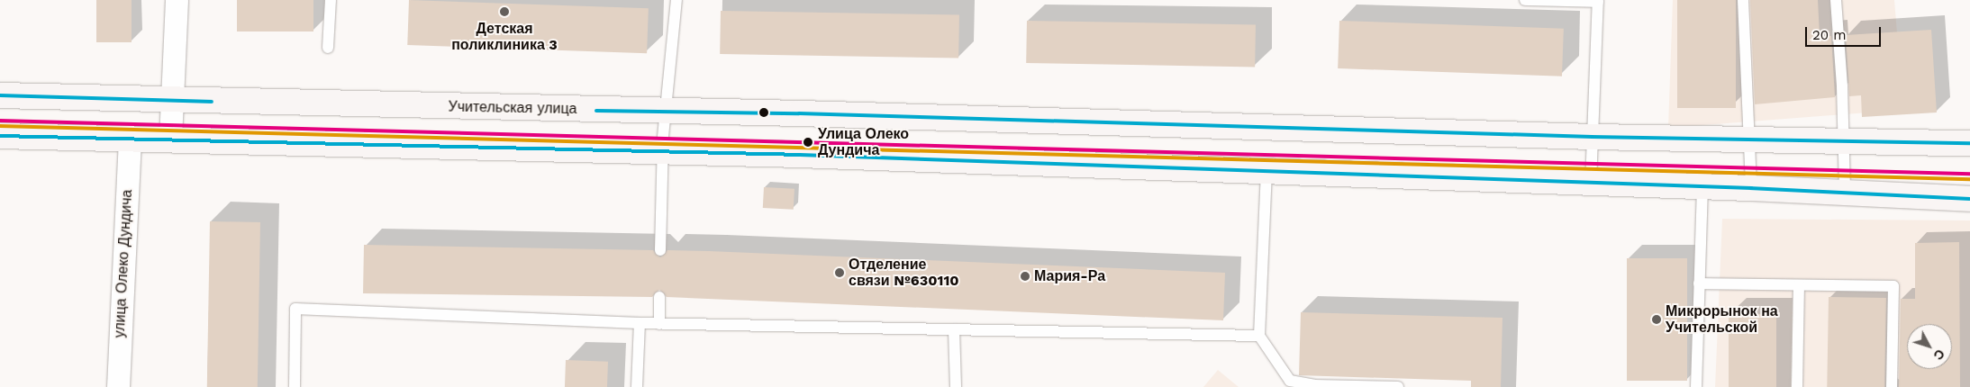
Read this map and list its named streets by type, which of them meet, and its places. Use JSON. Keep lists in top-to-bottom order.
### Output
{
  "streets": {
    "main road": ["Учительская улица"],
    "street": ["улица Олеко Дундича"]
  },
  "places": [
    "Детская поликлиника 3",
    "Улица Олеко Дундича",
    "Отделение связи №630110",
    "Мария-Ра",
    "Микрорынок на Учительской"
  ],
  "lines": ["transit line 3"],
  "scale_bar": "20 m",
  "north": "bottom right"
}
